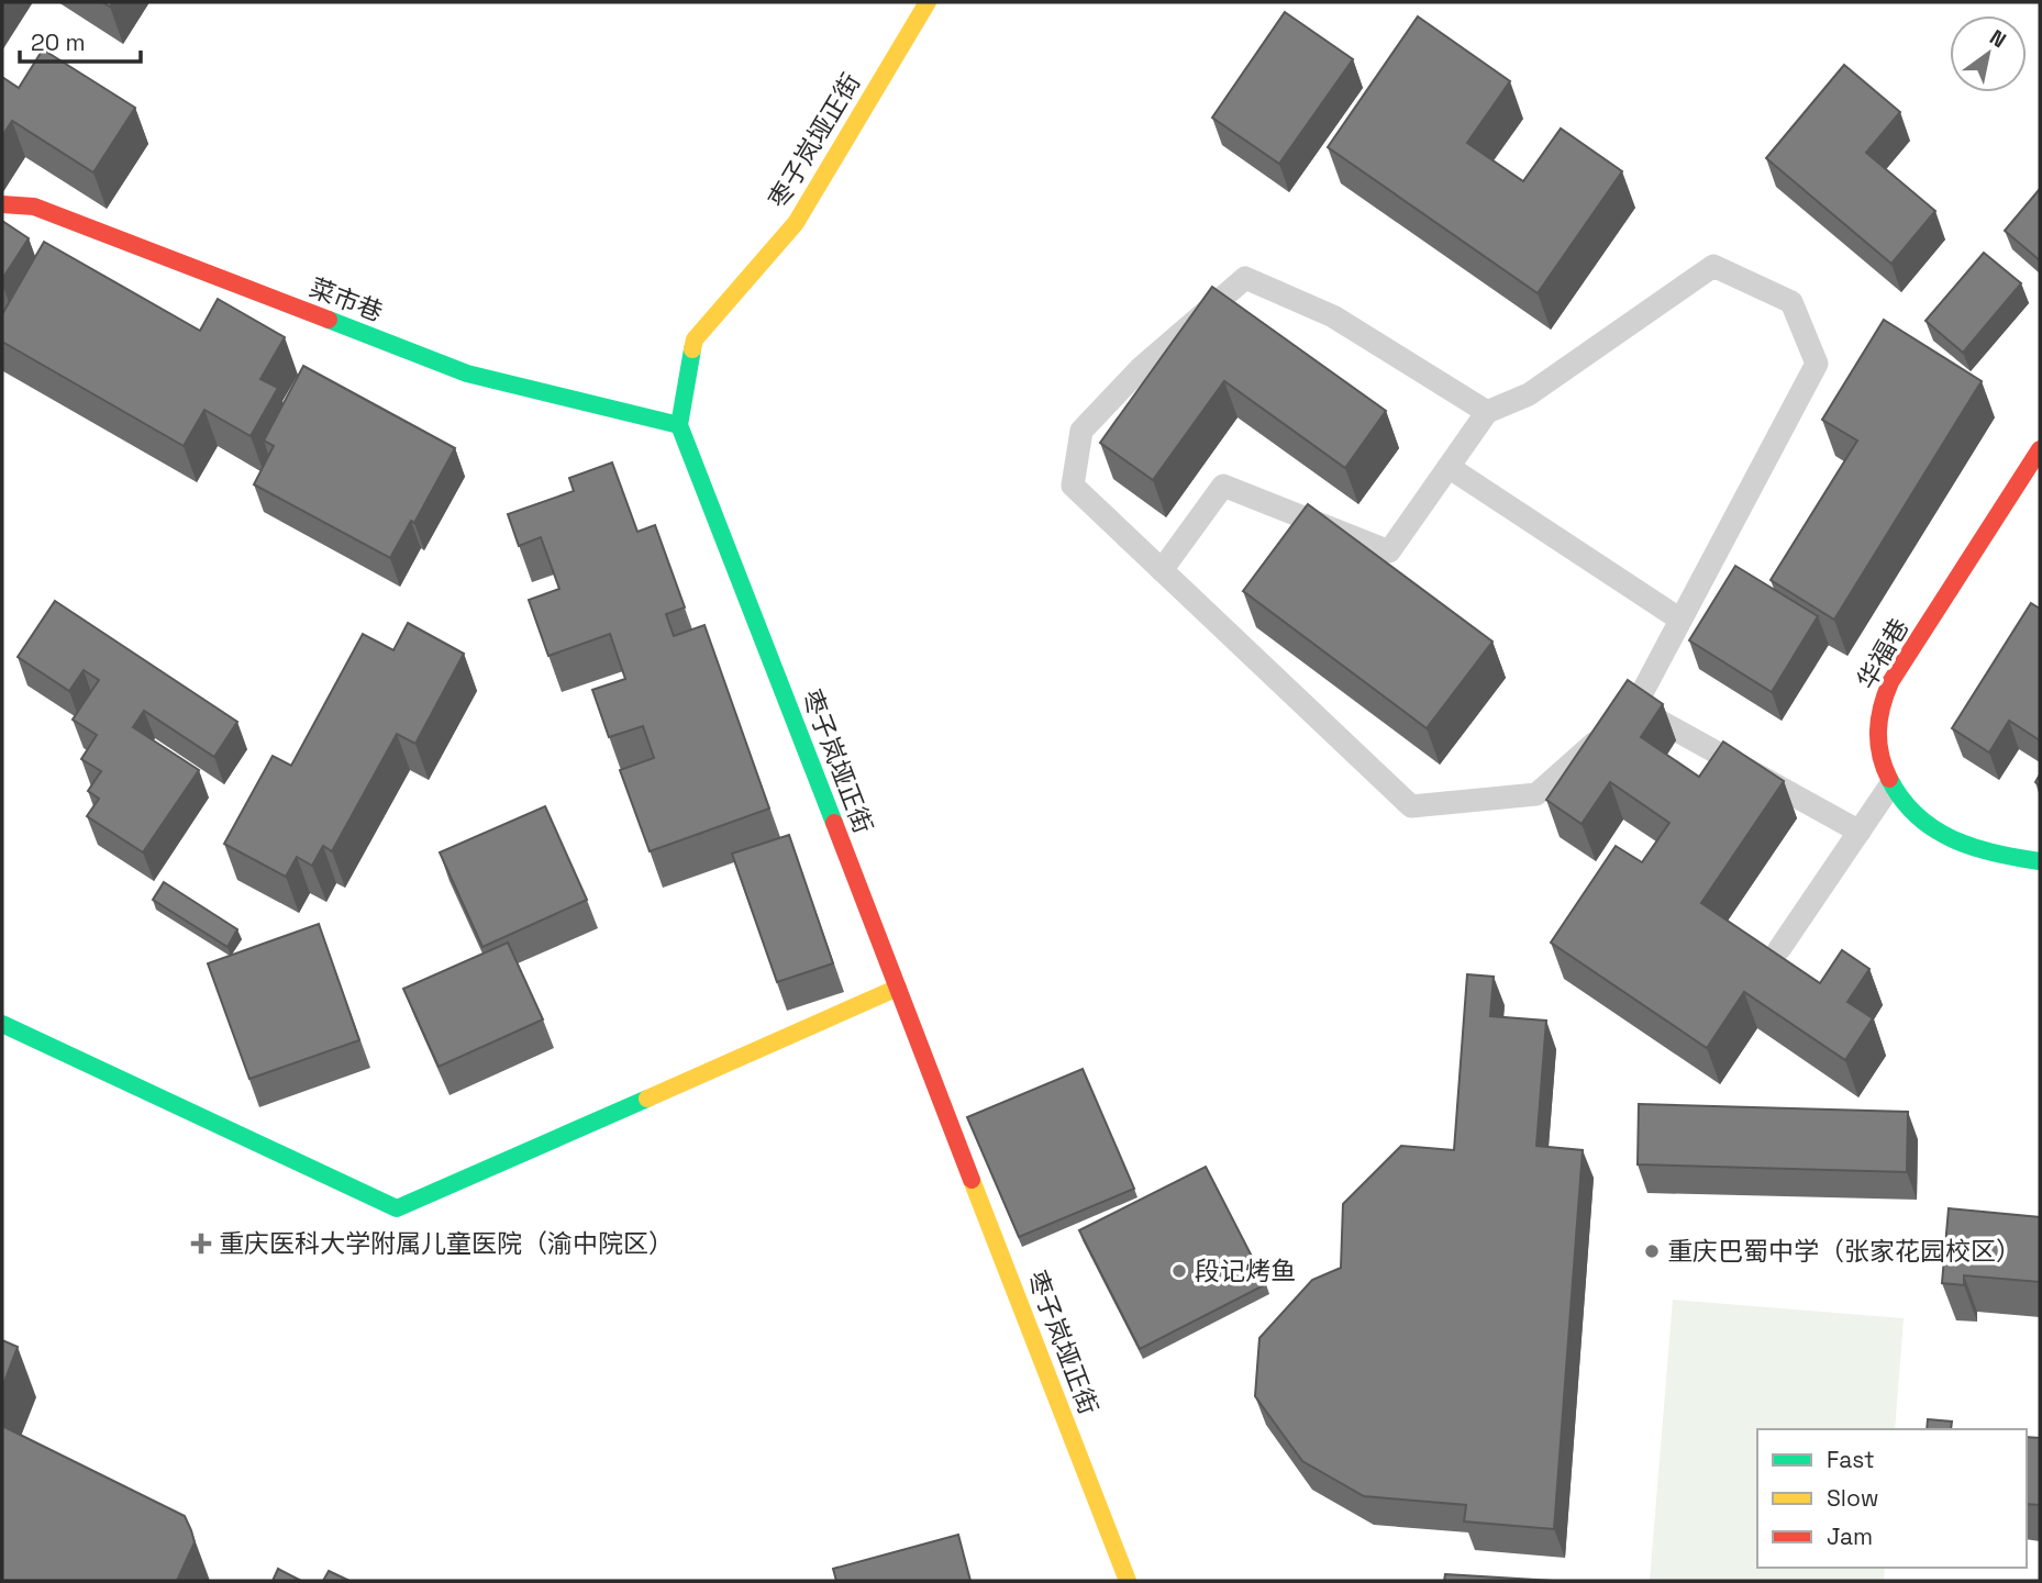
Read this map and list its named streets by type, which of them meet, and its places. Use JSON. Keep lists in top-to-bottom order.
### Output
{
  "streets": {
    "street": ["枣子岚垭正街", "菜市巷", "华福巷"]
  },
  "crossings": [
    ["枣子岚垭正街", "菜市巷"]
  ],
  "places": {
    "health": ["重庆医科大学附属儿童医院（渝中院区）"],
    "other": ["重庆巴蜀中学（张家花园校区）", "段记烤鱼"]
  },
  "legend": ["Fast", "Slow", "Jam"],
  "scale_bar": "20 m",
  "north": "top right"
}
